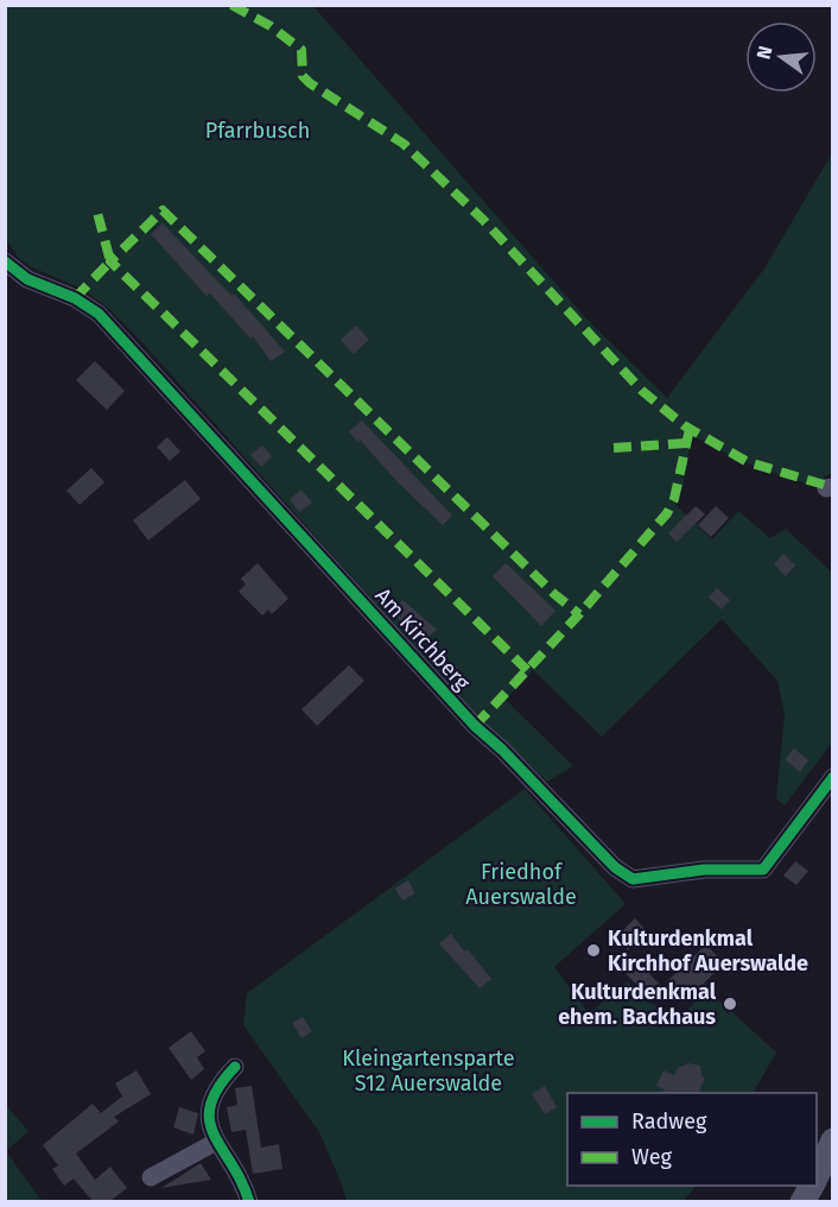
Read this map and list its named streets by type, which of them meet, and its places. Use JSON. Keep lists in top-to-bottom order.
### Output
{
  "streets": {
    "street": ["Am Kirchberg"]
  },
  "parks": ["Pfarrbusch", "Friedhof Auerswalde", "Kleingartensparte S12 Auerswalde"],
  "places": ["Kulturdenkmal Kirchhof Auerswalde", "Kulturdenkmal ehem. Backhaus"],
  "legend": ["Radweg", "Weg"],
  "north": "left"
}
